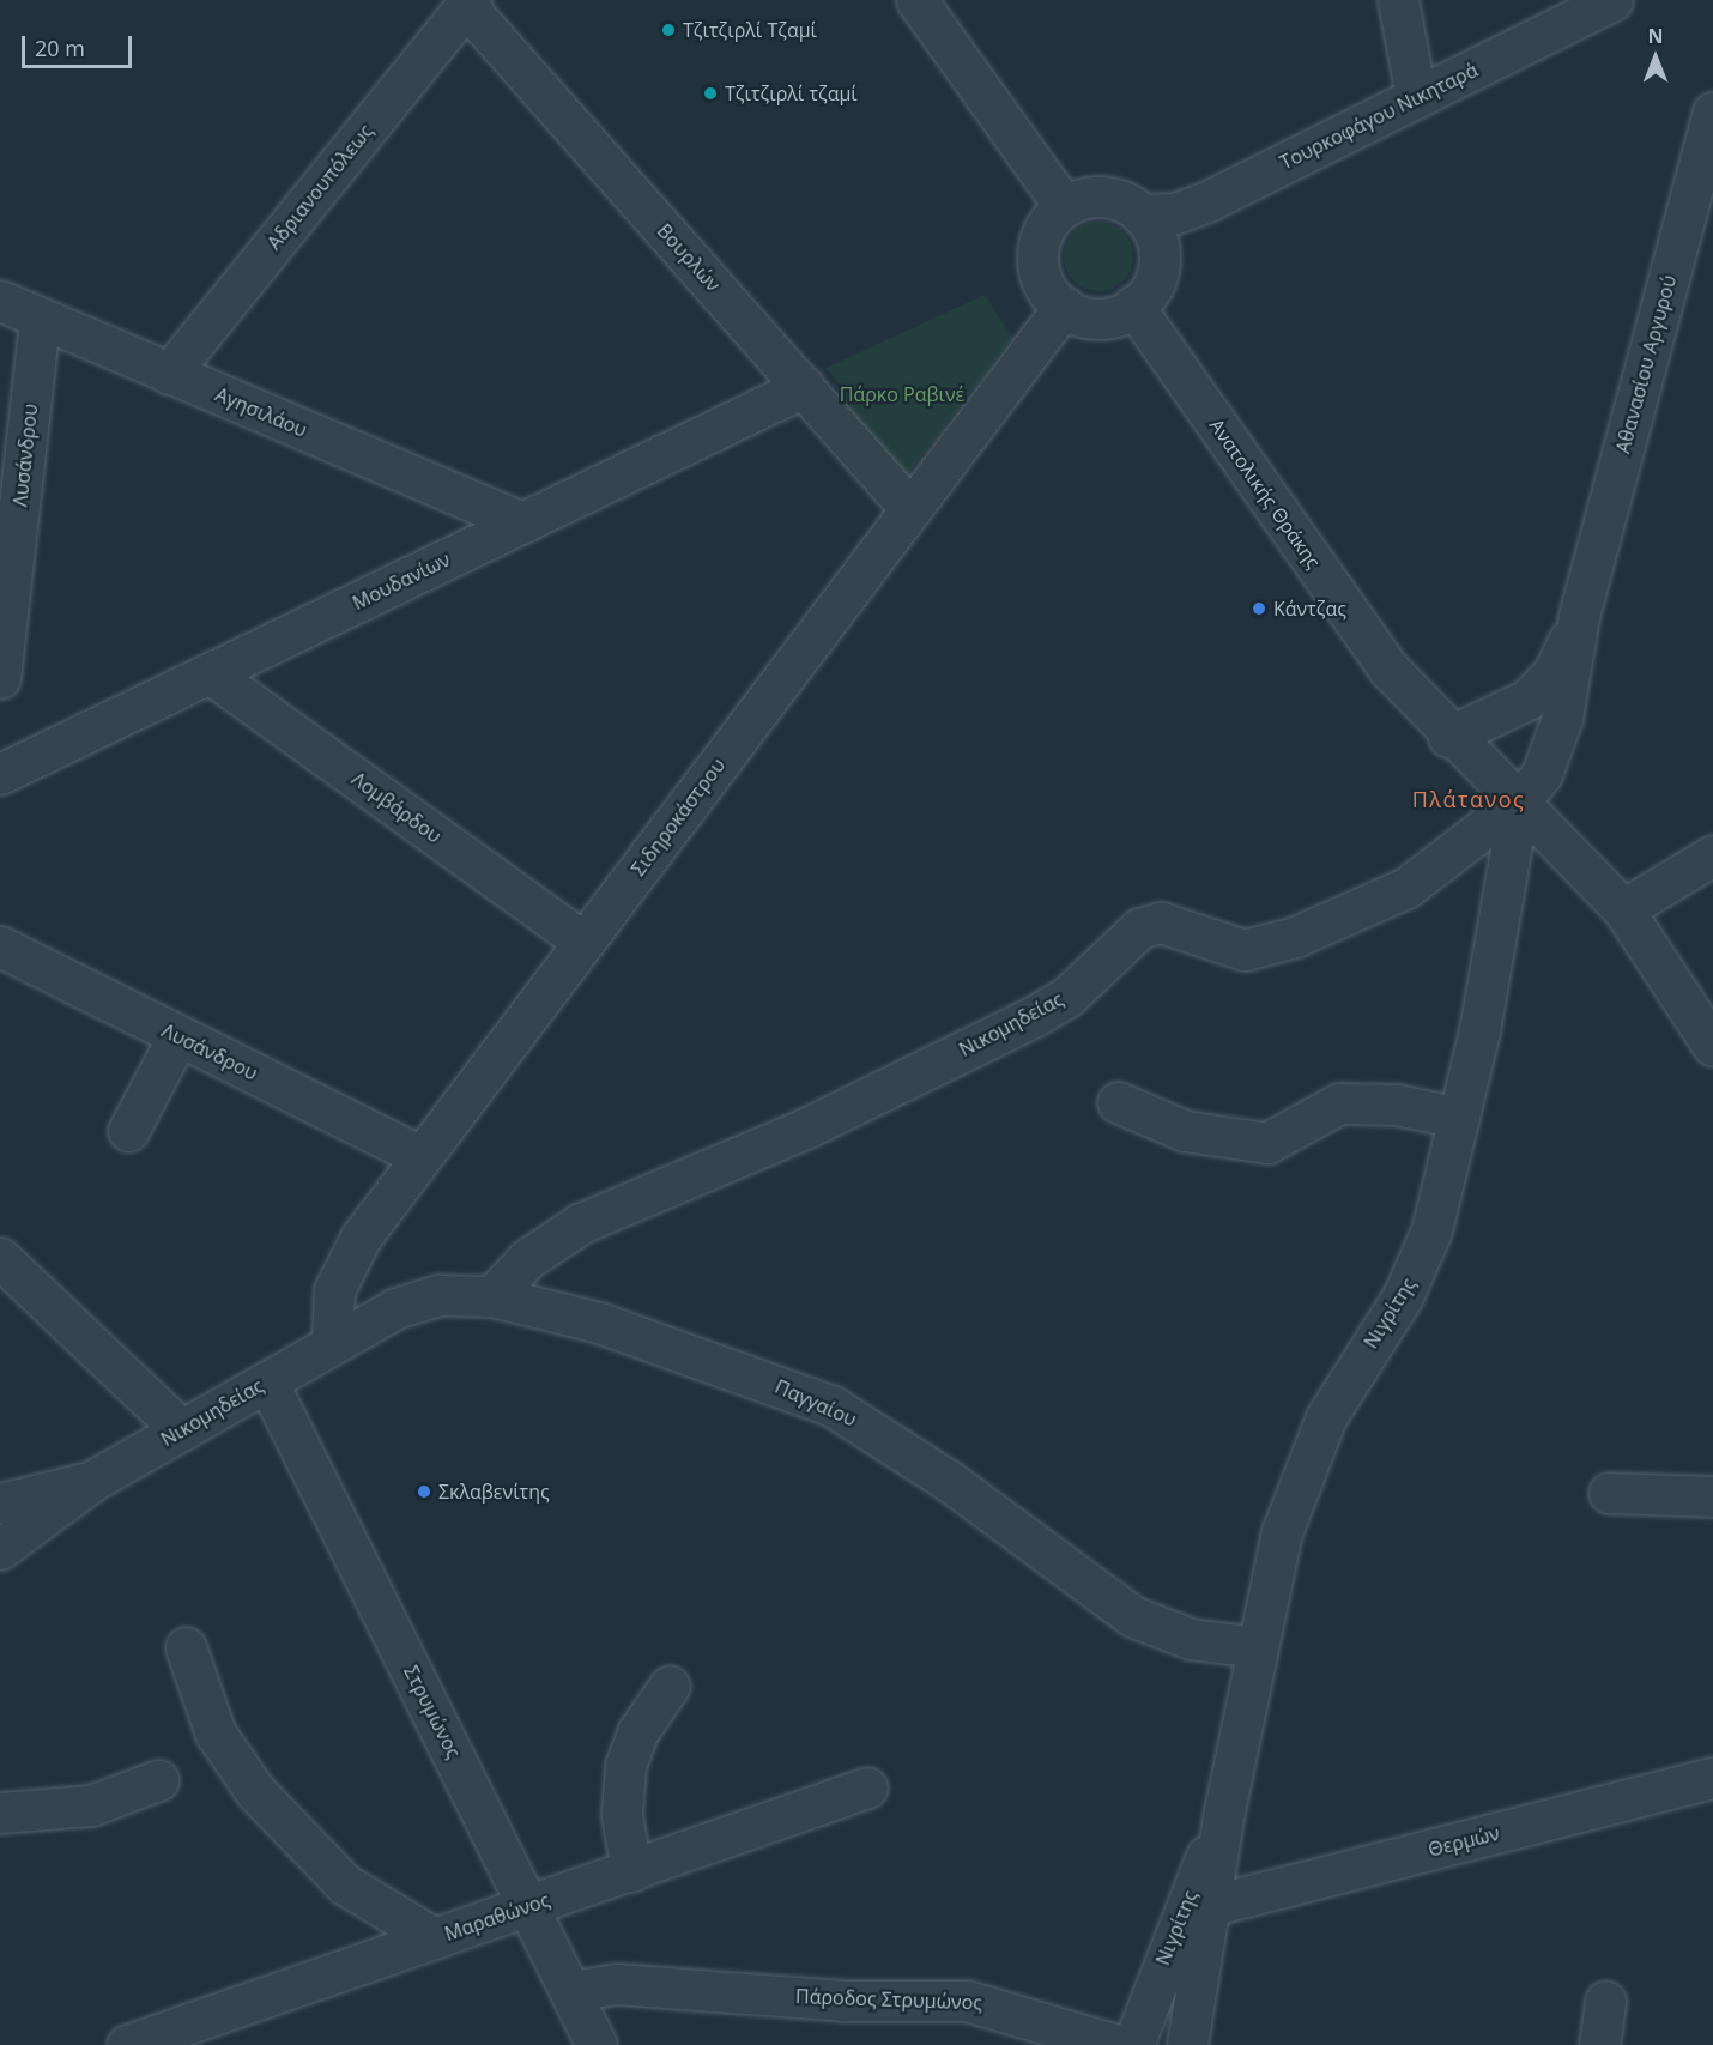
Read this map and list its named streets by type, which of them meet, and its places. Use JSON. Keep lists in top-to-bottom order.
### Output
{
  "streets": {
    "street": [
      "Τουρκοφάγου Νικηταρά",
      "Αδριανουπόλεως",
      "Βουρλών",
      "Αθανασίου Αργυρού",
      "Αγησιλάου",
      "Λυσάνδρου",
      "Ανατολικής Θράκης",
      "Μουδανίων",
      "Λομβάρδου",
      "Σιδηροκάστρου",
      "Νικομηδείας",
      "Νιγρίτης",
      "Παγγαίου",
      "Στρυμώνος",
      "Θερμών",
      "Μαραθώνος",
      "Πάροδος Στρυμώνος"
    ]
  },
  "crossings": [
    ["Τουρκοφάγου Νικηταρά", "Ανατολικής Θράκης"],
    ["Τουρκοφάγου Νικηταρά", "Σιδηροκάστρου"],
    ["Αδριανουπόλεως", "Βουρλών"],
    ["Αδριανουπόλεως", "Αγησιλάου"],
    ["Βουρλών", "Μουδανίων"],
    ["Βουρλών", "Σιδηροκάστρου"],
    ["Αθανασίου Αργυρού", "Ανατολικής Θράκης"],
    ["Αθανασίου Αργυρού", "Νικομηδείας"],
    ["Αθανασίου Αργυρού", "Νιγρίτης"],
    ["Αγησιλάου", "Λυσάνδρου"],
    ["Αγησιλάου", "Μουδανίων"],
    ["Λυσάνδρου", "Σιδηροκάστρου"],
    ["Ανατολικής Θράκης", "Σιδηροκάστρου"],
    ["Ανατολικής Θράκης", "Νικομηδείας"],
    ["Ανατολικής Θράκης", "Νιγρίτης"],
    ["Μουδανίων", "Λομβάρδου"],
    ["Λομβάρδου", "Σιδηροκάστρου"],
    ["Σιδηροκάστρου", "Νικομηδείας"],
    ["Σιδηροκάστρου", "Παγγαίου"],
    ["Νικομηδείας", "Νιγρίτης"],
    ["Νικομηδείας", "Παγγαίου"],
    ["Νικομηδείας", "Στρυμώνος"],
    ["Νιγρίτης", "Παγγαίου"],
    ["Νιγρίτης", "Θερμών"],
    ["Στρυμώνος", "Μαραθώνος"],
    ["Στρυμώνος", "Πάροδος Στρυμώνος"]
  ],
  "districts": ["Πλάτανος"],
  "parks": ["Πάρκο Ραβινέ"],
  "places": [
    "Τζιτζιρλί Τζαμί",
    "Τζιτζιρλί τζαμί",
    "Κάντζας",
    "Σκλαβενίτης"
  ],
  "scale_bar": "20 m",
  "north": "top"
}
